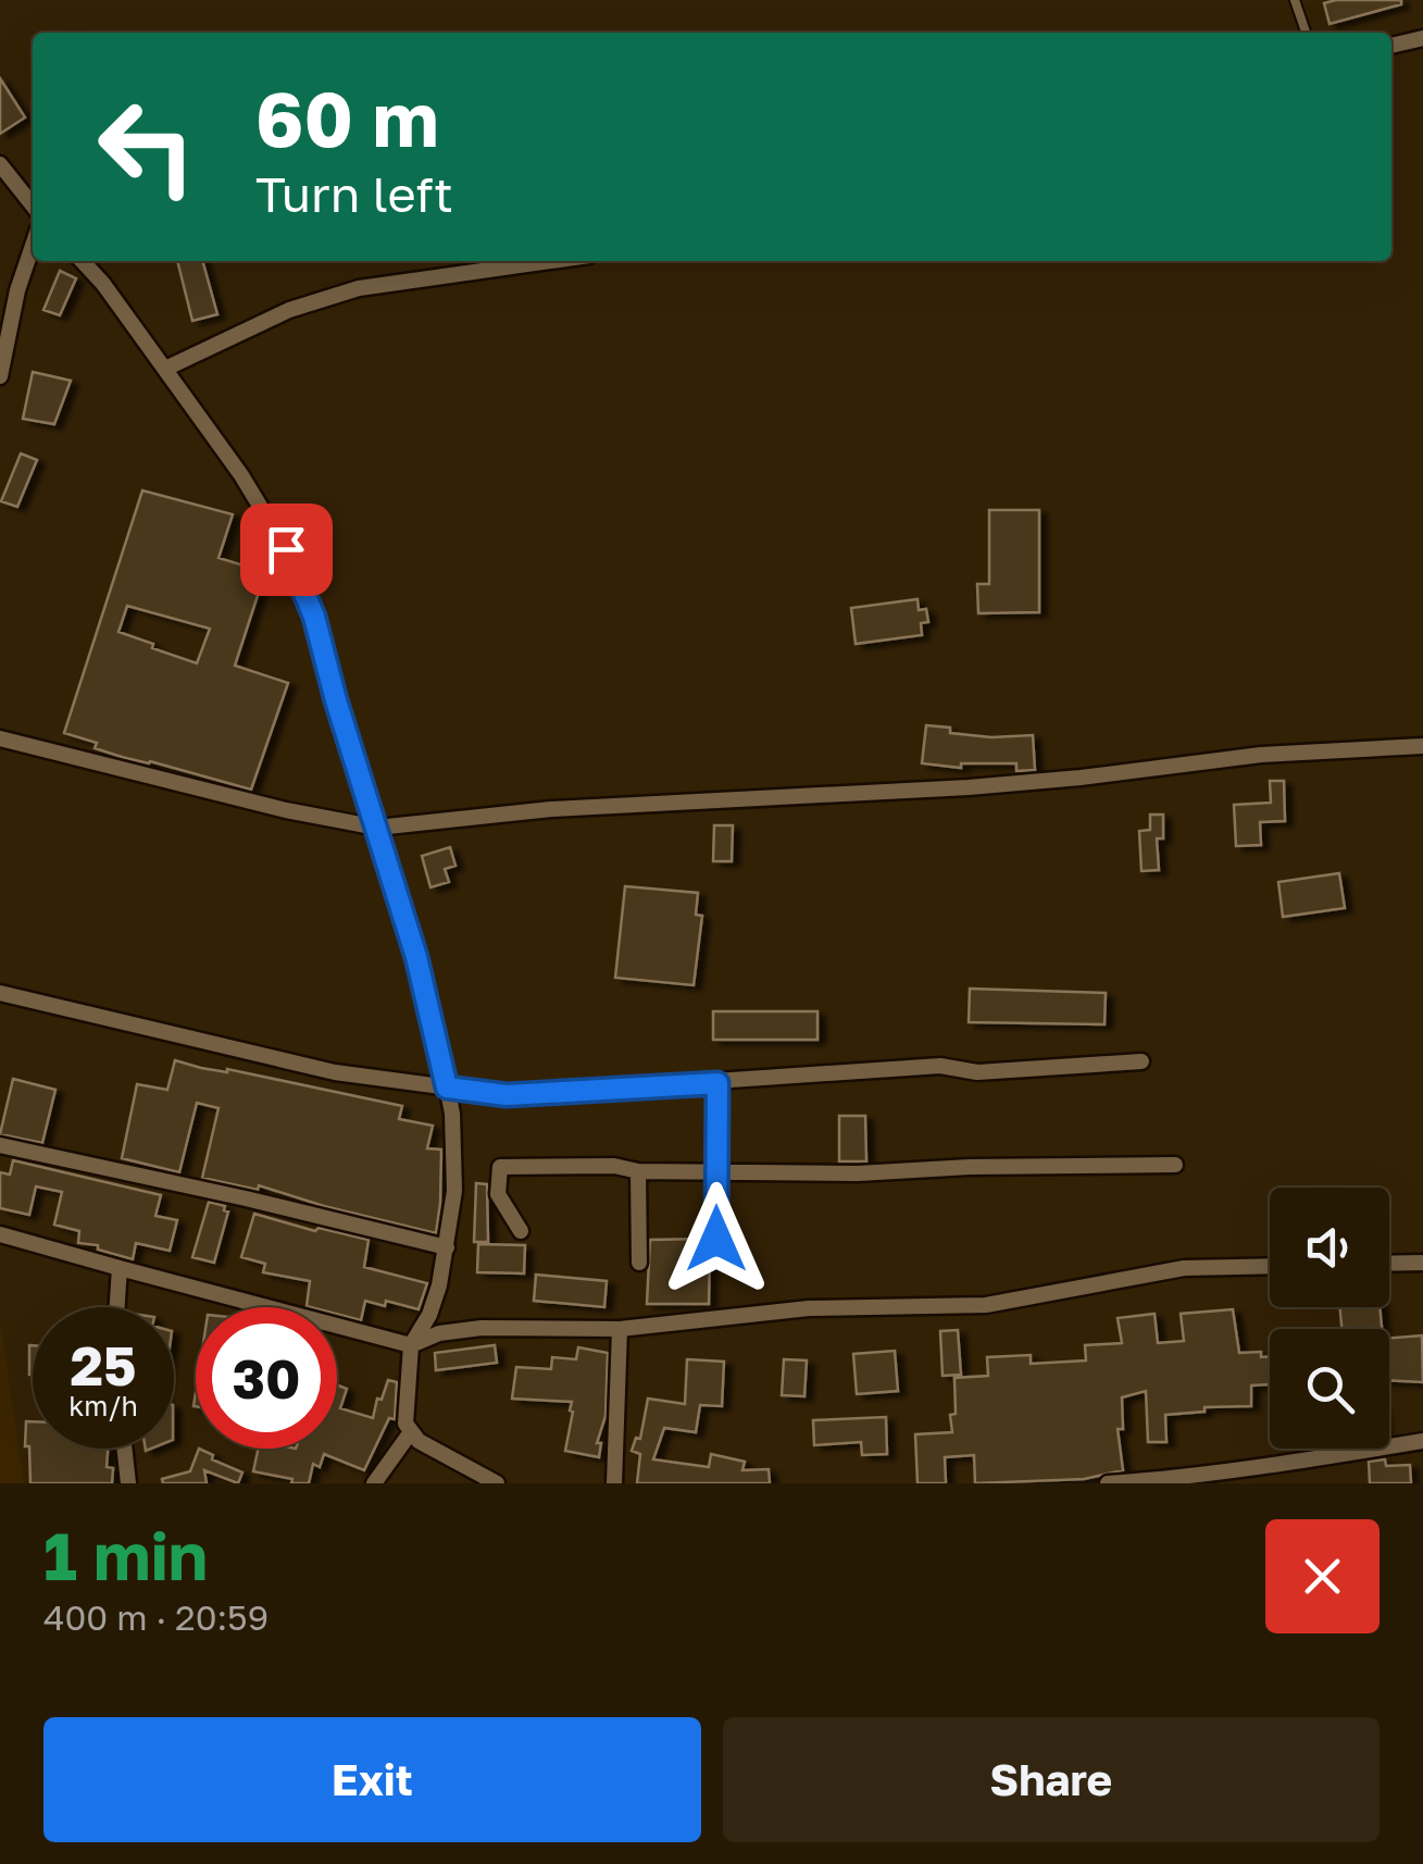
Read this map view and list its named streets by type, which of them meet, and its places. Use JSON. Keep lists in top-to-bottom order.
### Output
{
  "page": {
    "turn": ["60 m", "Turn left"],
    "speed": "25 km/h",
    "limit": "30",
    "heading": ["1 min", "400 m · 20:59"],
    "buttons": ["Exit", "Share"]
  }
}
